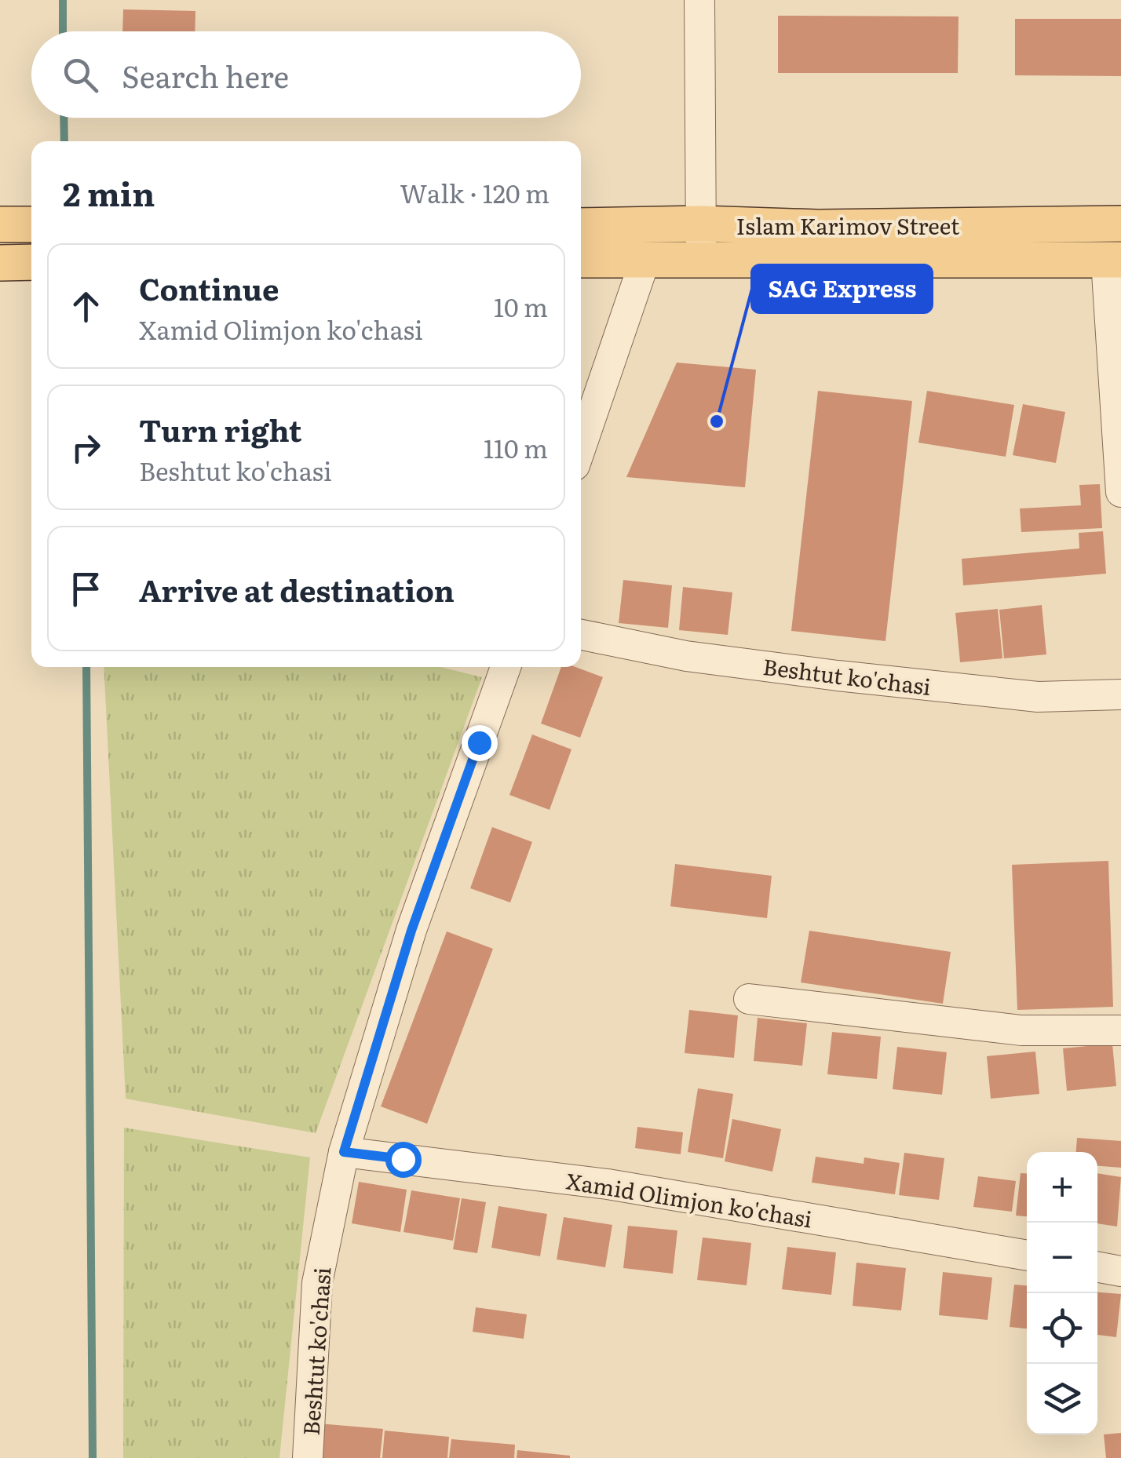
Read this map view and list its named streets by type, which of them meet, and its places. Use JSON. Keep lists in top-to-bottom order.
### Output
{
  "streets": {
    "main road": ["Islam Karimov Street"],
    "street": ["Beshtut ko'chasi", "Xamid Olimjon ko'chasi"]
  },
  "crossings": [
    ["Beshtut ko'chasi", "Xamid Olimjon ko'chasi"]
  ],
  "places": ["SAG Express"],
  "page": {
    "search": "Search here",
    "heading": ["2 min", "Walk · 120 m"],
    "list": [
      ["Continue", "Xamid Olimjon ko'chasi", "10 m"],
      ["Turn right", "Beshtut ko'chasi", "110 m"],
      "Arrive at destination"
    ],
    "map_buttons": ["+", "−"]
  }
}
